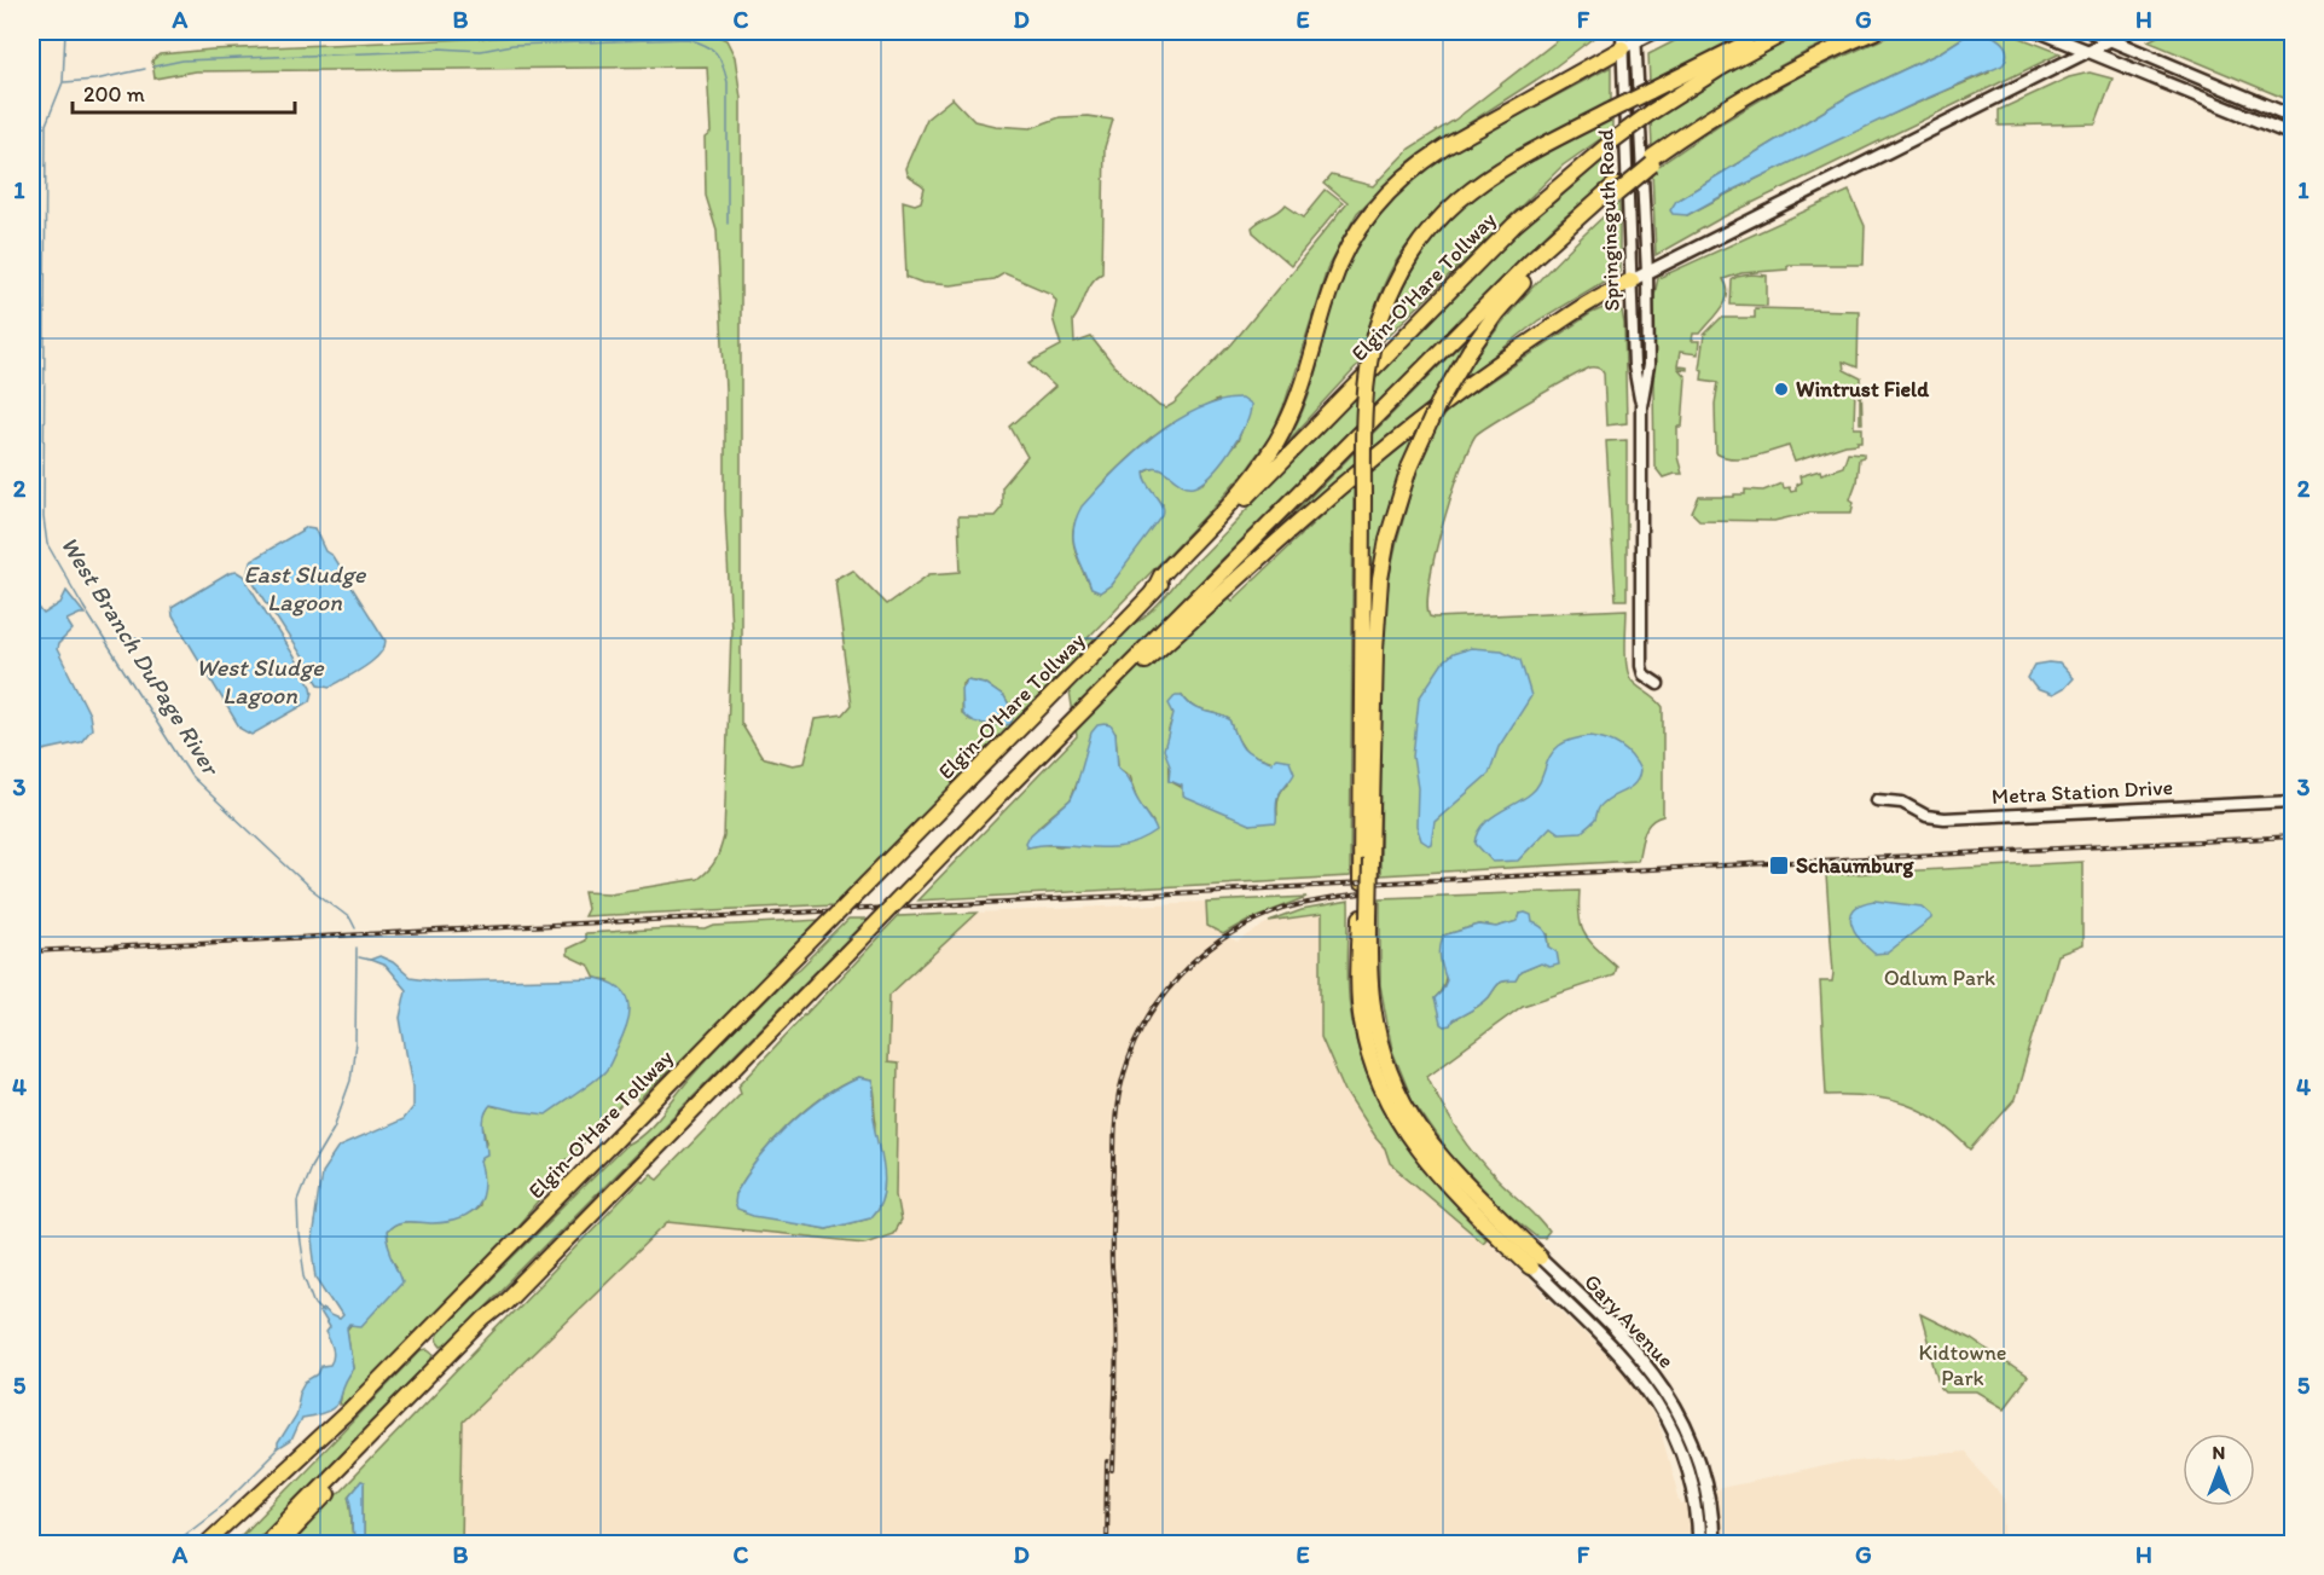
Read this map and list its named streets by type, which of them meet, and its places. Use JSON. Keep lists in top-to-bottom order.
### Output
{
  "streets": {
    "highway": ["Elgin-O'Hare Tollway"],
    "main road": ["Gary Avenue"],
    "street": ["Springinsguth Road", "Metra Station Drive"]
  },
  "water": ["East Sludge Lagoon", "West Branch DuPage River", "West Sludge Lagoon"],
  "parks": ["Odlum Park", "Kidtowne Park"],
  "places": {
    "other": ["Wintrust Field"],
    "transit": ["Schaumburg"]
  },
  "scale_bar": "200 m",
  "north": "top",
  "grid": {
    "columns": [
      "A",
      "B",
      "C",
      "D",
      "E",
      "F",
      "G",
      "H"
    ],
    "rows": [
      "1",
      "2",
      "3",
      "4",
      "5"
    ]
  }
}
